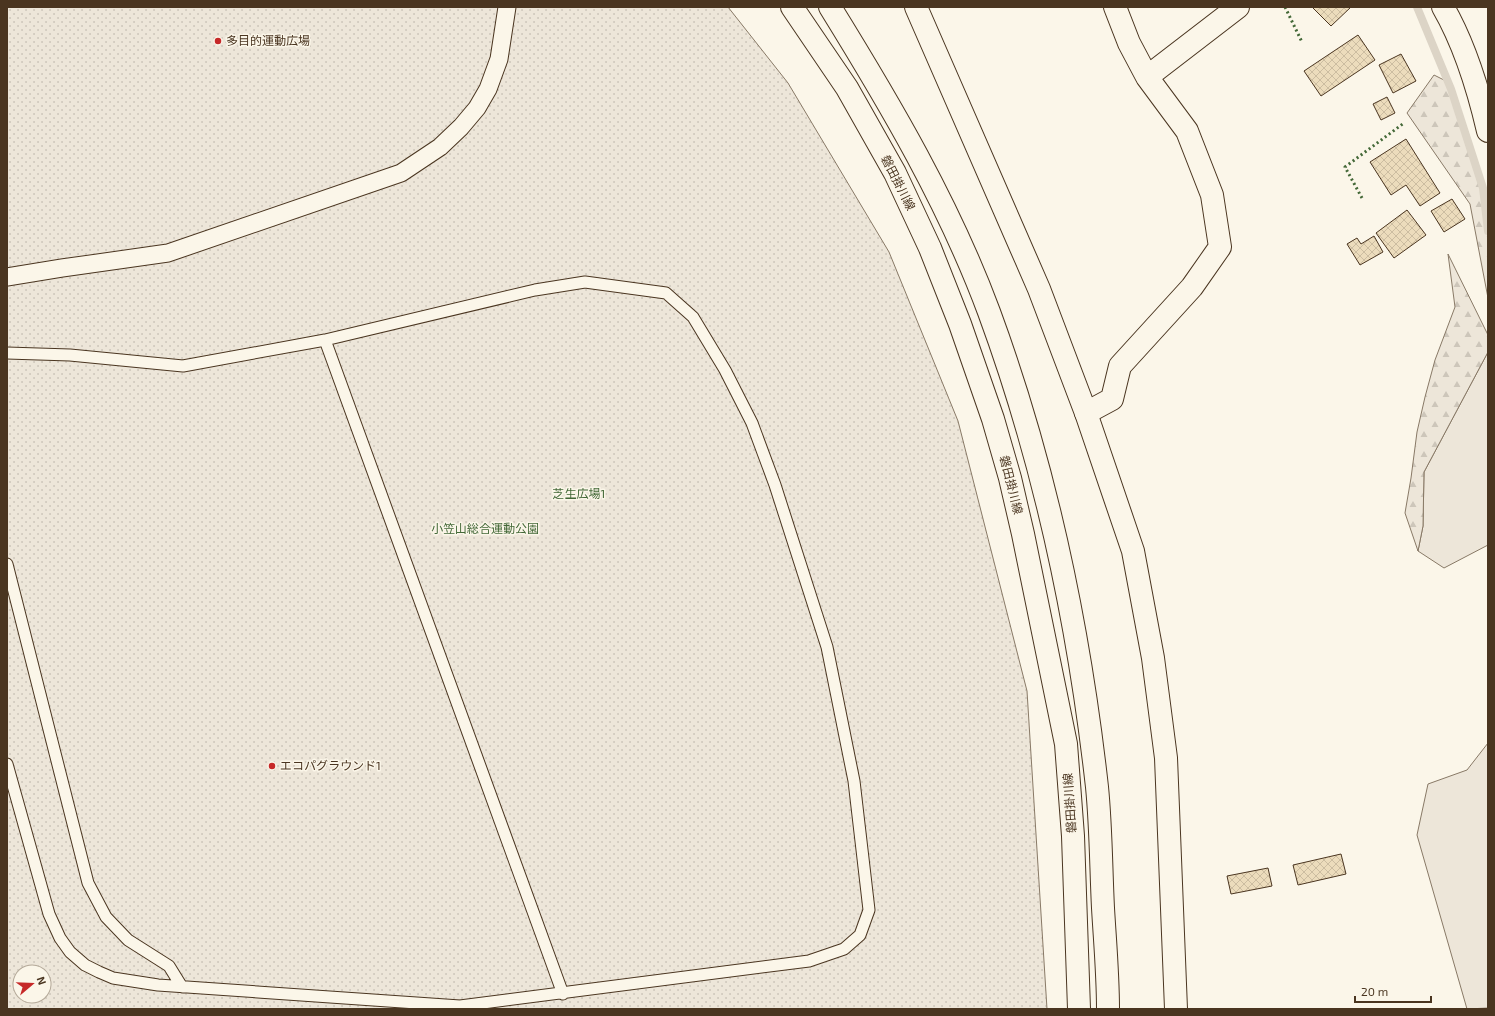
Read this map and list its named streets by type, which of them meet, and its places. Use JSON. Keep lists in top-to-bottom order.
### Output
{
  "streets": {
    "main road": ["磐田掛川線"]
  },
  "parks": ["芝生広場1", "小笠山総合運動公園"],
  "places": ["多目的運動広場", "エコパグラウンド1"],
  "scale_bar": "20 m",
  "north": "right"
}
